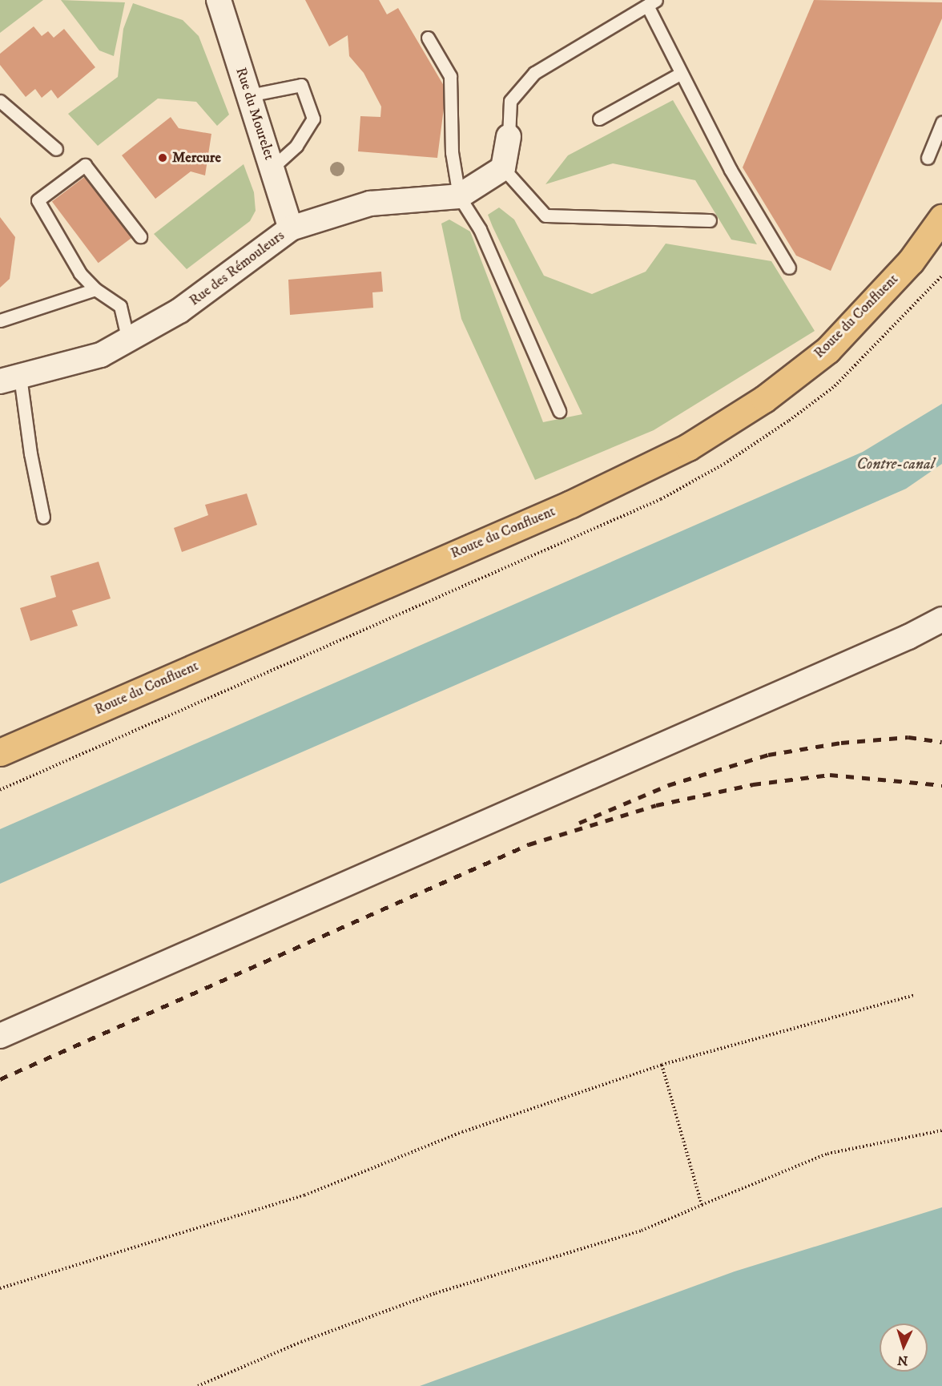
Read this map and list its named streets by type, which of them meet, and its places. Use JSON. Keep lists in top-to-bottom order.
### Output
{
  "streets": {
    "main road": ["Route du Confluent"],
    "street": ["Rue du Mourelet", "Rue des Rémouleurs"]
  },
  "crossings": [
    ["Rue du Mourelet", "Rue des Rémouleurs"]
  ],
  "water": ["Contre-canal"],
  "places": ["Mercure"],
  "north": "bottom"
}
